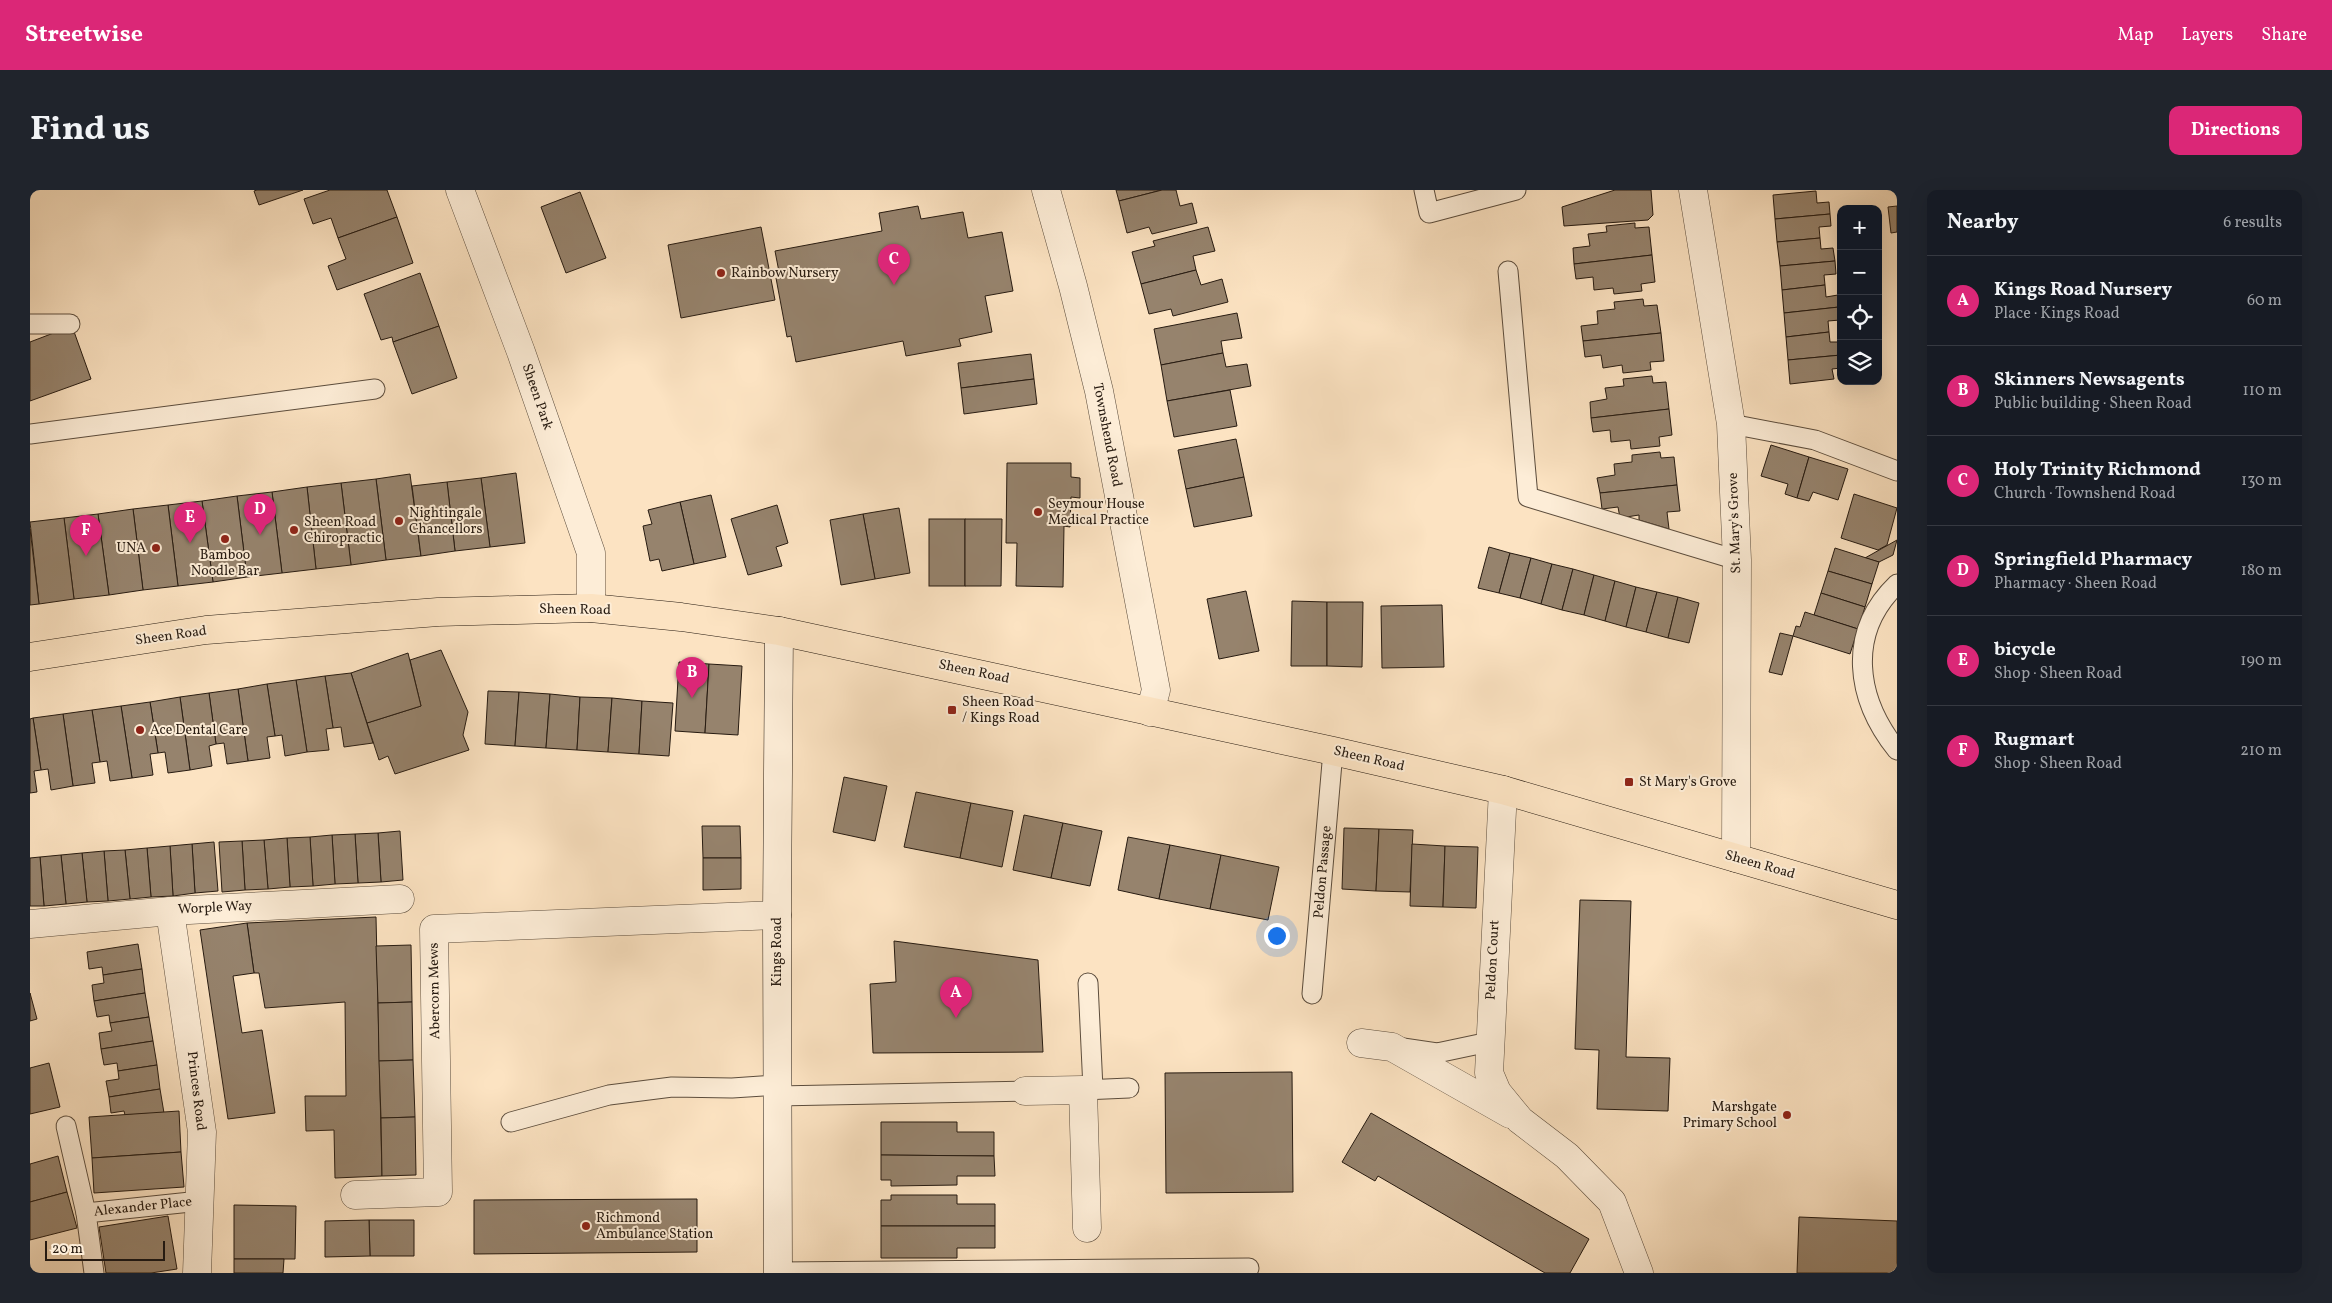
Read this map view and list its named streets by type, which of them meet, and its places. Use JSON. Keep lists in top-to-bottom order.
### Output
{
  "streets": {
    "main road": ["Sheen Road"],
    "street": [
      "Sheen Park",
      "Townshend Road",
      "St. Mary's Grove",
      "Worple Way",
      "Kings Road",
      "Peldon Court",
      "Abercorn Mews",
      "Princes Road"
    ],
    "lane": ["Peldon Passage", "Alexander Place"]
  },
  "crossings": [
    ["Sheen Park", "Sheen Road"],
    ["Townshend Road", "Sheen Road"],
    ["St. Mary's Grove", "Sheen Road"],
    ["Sheen Road", "Peldon Passage"],
    ["Sheen Road", "Kings Road"],
    ["Sheen Road", "Peldon Court"],
    ["Worple Way", "Princes Road"],
    ["Kings Road", "Abercorn Mews"],
    ["Princes Road", "Alexander Place"]
  ],
  "places": {
    "other": [
      "Rainbow Nursery",
      "Seymour House Medical Practice",
      "Nightingale Chancellors",
      "Sheen Road Chiropractic",
      "Bamboo Noodle Bar",
      "UNA",
      "Ace Dental Care",
      "Marshgate Primary School",
      "Richmond Ambulance Station"
    ],
    "transit": ["Sheen Road / Kings Road", "St Mary's Grove"]
  },
  "scale_bar": "20 m",
  "page": {
    "header": "Streetwise",
    "nav": ["Map", "Layers", "Share"],
    "title": "Find us",
    "buttons": "Directions",
    "heading": ["Nearby", "6 results"],
    "map_buttons": ["+", "−"],
    "pins": [
      "C",
      "D",
      "E",
      "F",
      "B",
      "A"
    ],
    "list": [
      {
        "mark": "A",
        "name": "Kings Road Nursery",
        "note": "Place · Kings Road",
        "value": "60 m"
      },
      {
        "mark": "B",
        "name": "Skinners Newsagents",
        "note": "Public building · Sheen Road",
        "value": "110 m"
      },
      {
        "mark": "C",
        "name": "Holy Trinity Richmond",
        "note": "Church · Townshend Road",
        "value": "130 m"
      },
      {
        "mark": "D",
        "name": "Springfield Pharmacy",
        "note": "Pharmacy · Sheen Road",
        "value": "180 m"
      },
      {
        "mark": "E",
        "name": "bicycle",
        "note": "Shop · Sheen Road",
        "value": "190 m"
      },
      {
        "mark": "F",
        "name": "Rugmart",
        "note": "Shop · Sheen Road",
        "value": "210 m"
      }
    ],
    "scale": "20 m"
  }
}
